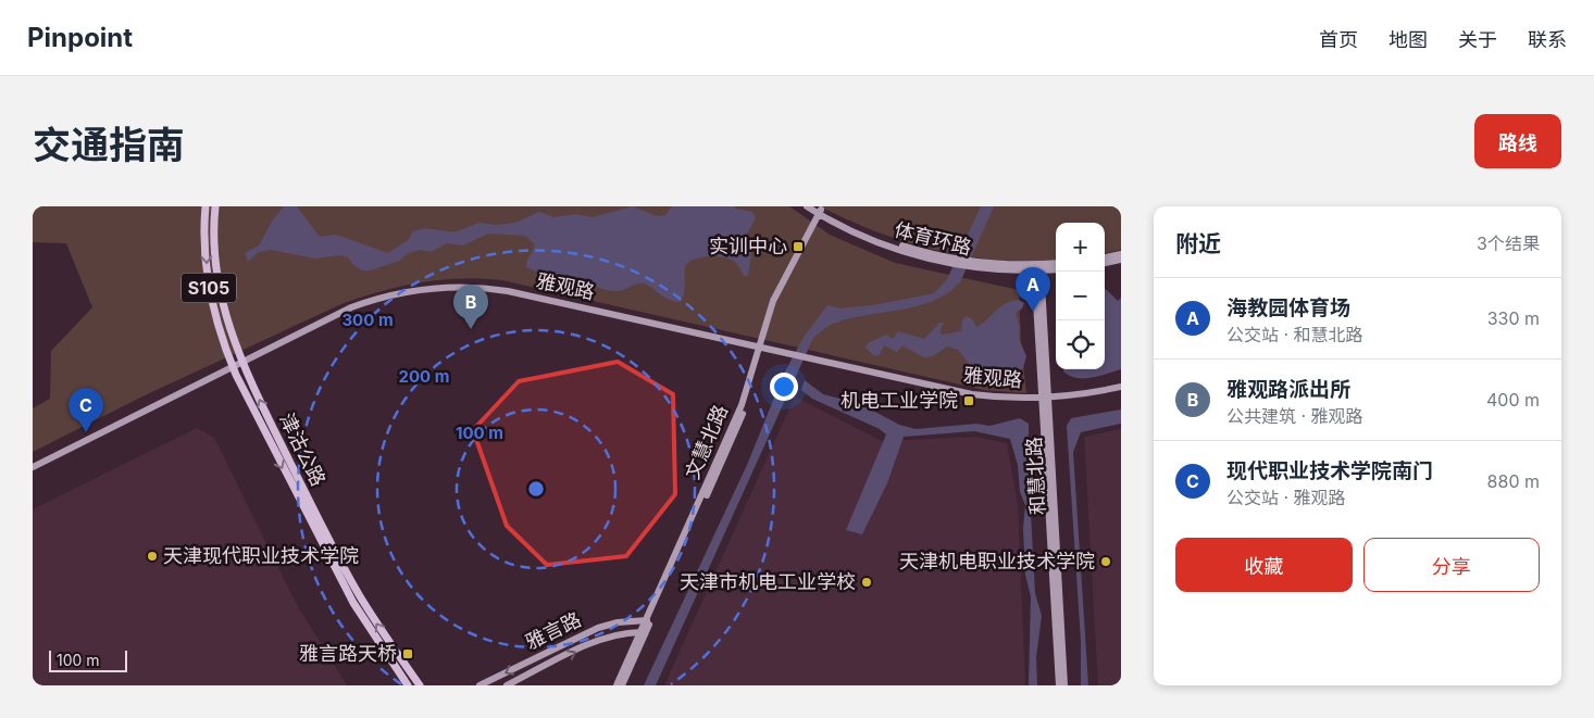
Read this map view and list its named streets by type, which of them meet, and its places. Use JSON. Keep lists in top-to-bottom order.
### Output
{
  "streets": {
    "main road": [
      "体育环路",
      "雅观路",
      "S105",
      "文慧北路",
      "津沽公路",
      "和慧北路",
      "雅言路"
    ]
  },
  "crossings": [
    ["体育环路", "文慧北路"],
    ["体育环路", "和慧北路"],
    ["雅观路", "文慧北路"],
    ["雅观路", "津沽公路"],
    ["雅观路", "和慧北路"],
    ["文慧北路", "雅言路"]
  ],
  "places": {
    "transit": ["实训中心", "机电工业学院", "雅言路天桥"],
    "other": ["天津现代职业技术学院", "天津机电职业技术学院", "天津市机电工业学校"]
  },
  "scale_bar": "100 m",
  "page": {
    "header": "Pinpoint",
    "nav": [
      "首页",
      "地图",
      "关于",
      "联系"
    ],
    "title": "交通指南",
    "buttons": [
      "路线",
      ["收藏", "分享"]
    ],
    "heading": ["附近", "3个结果"],
    "map_buttons": ["+", "−"],
    "pins": ["A", "B", "C"],
    "list": [
      {
        "mark": "A",
        "name": "海教园体育场",
        "note": "公交站 · 和慧北路",
        "value": "330 m"
      },
      {
        "mark": "B",
        "name": "雅观路派出所",
        "note": "公共建筑 · 雅观路",
        "value": "400 m"
      },
      {
        "mark": "C",
        "name": "现代职业技术学院南门",
        "note": "公交站 · 雅观路",
        "value": "880 m"
      }
    ],
    "scale": "100 m"
  },
  "rings": ["300 m", "200 m", "100 m"]
}
